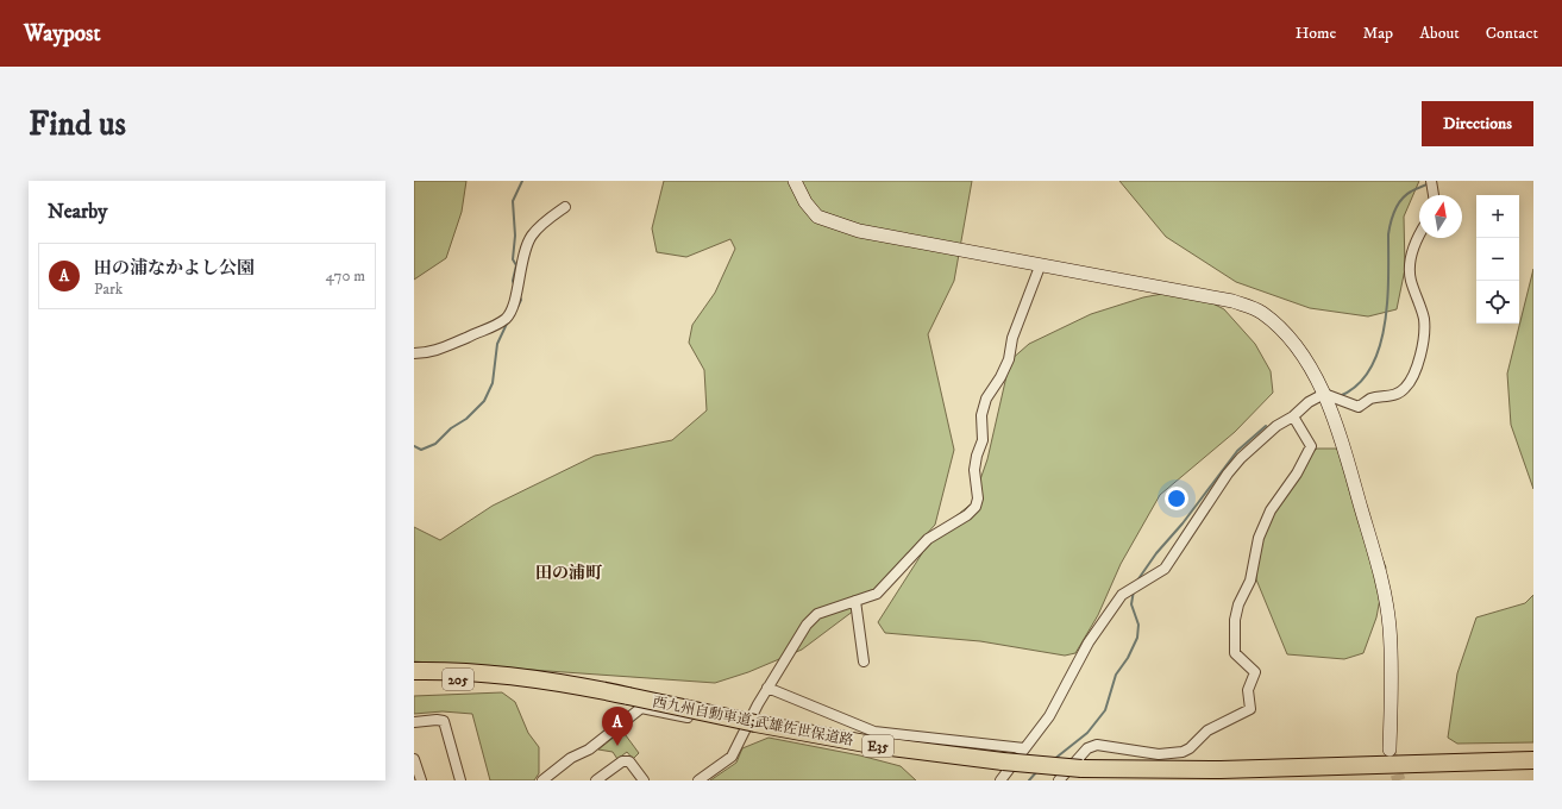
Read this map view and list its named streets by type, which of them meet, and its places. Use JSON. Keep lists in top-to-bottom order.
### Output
{
  "streets": {
    "highway": ["205", "西九州自動車道;武雄佐世保道路", "E35"]
  },
  "crossings": [
    ["205", "西九州自動車道;武雄佐世保道路"]
  ],
  "districts": ["田の浦町"],
  "north": "top",
  "page": {
    "header": "Waypost",
    "nav": [
      "Home",
      "Map",
      "About",
      "Contact"
    ],
    "buttons": "Directions",
    "title": "Find us",
    "heading": "Nearby",
    "map_buttons": ["+", "−"],
    "list": [
      {
        "mark": "A",
        "name": "田の浦なかよし公園",
        "note": "Park",
        "value": "470 m"
      }
    ],
    "pins": "A"
  }
}
